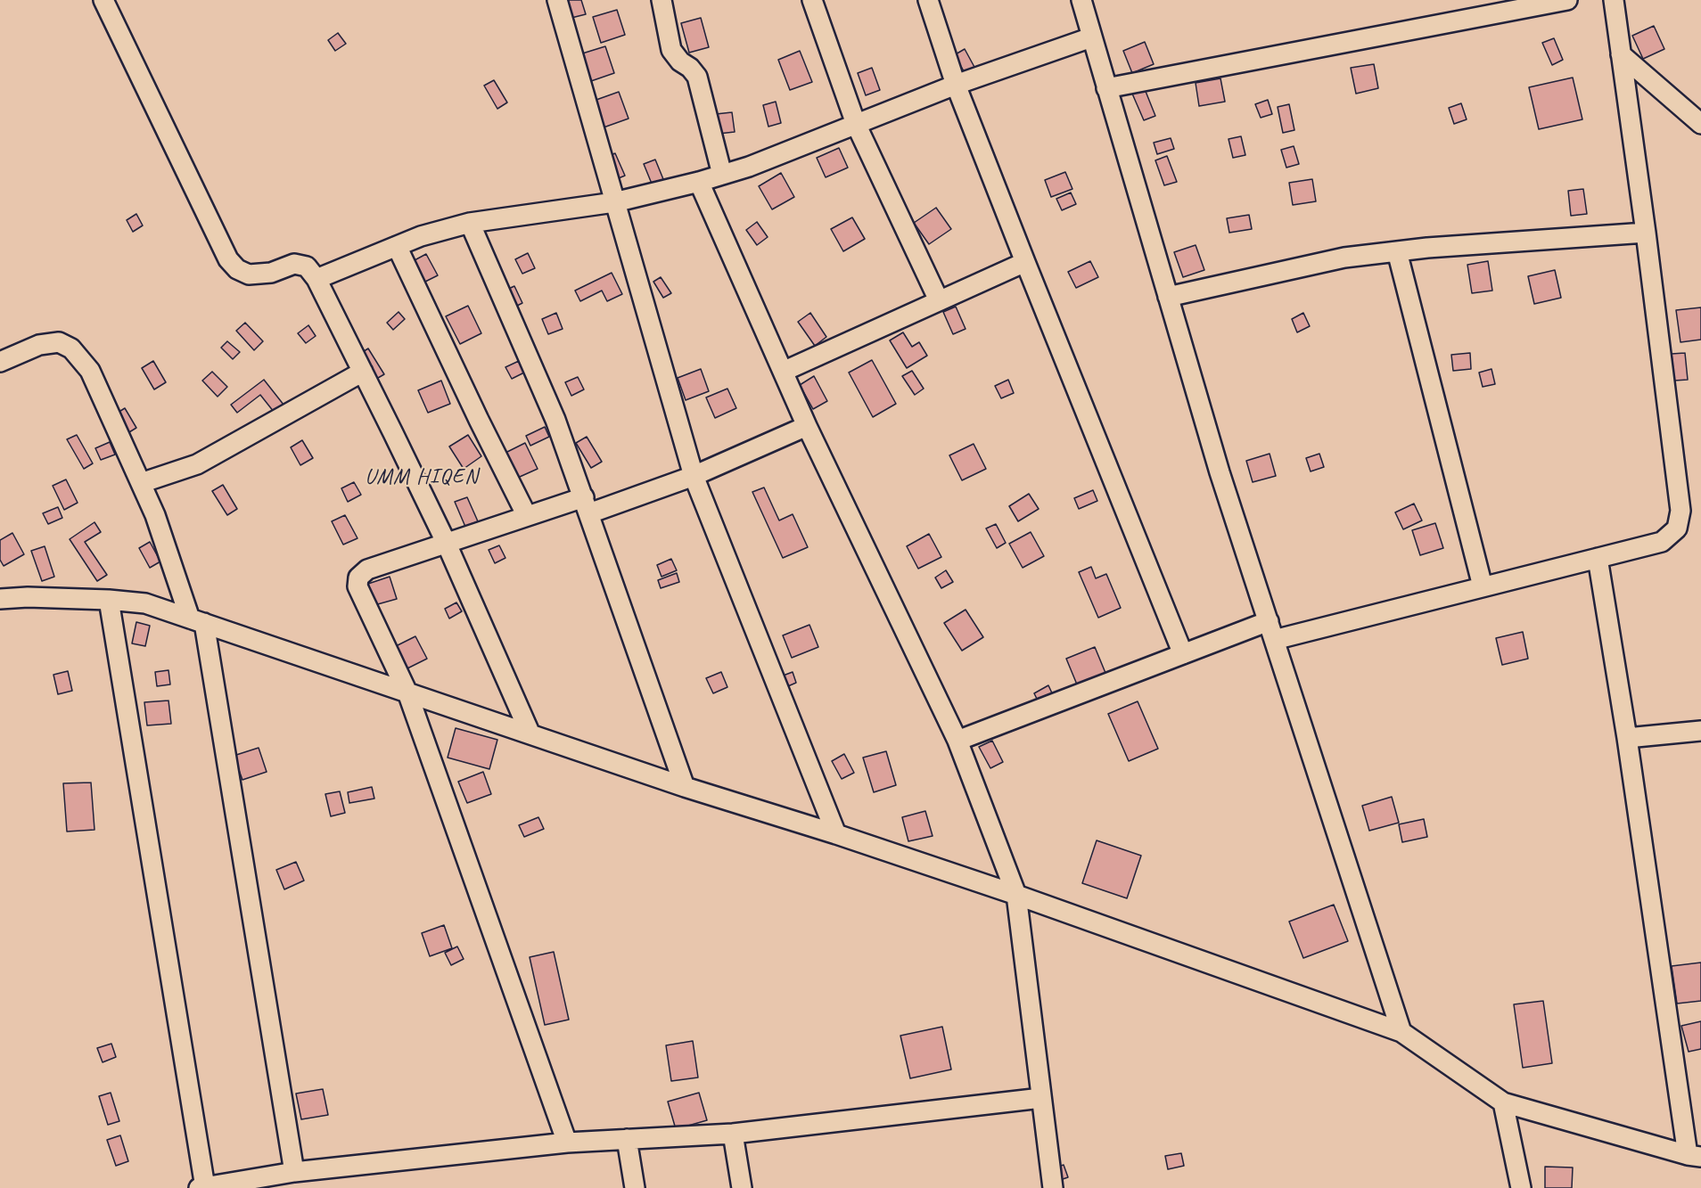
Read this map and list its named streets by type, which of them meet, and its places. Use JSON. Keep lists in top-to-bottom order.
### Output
{
  "districts": ["UMM HIQEN"]
}
